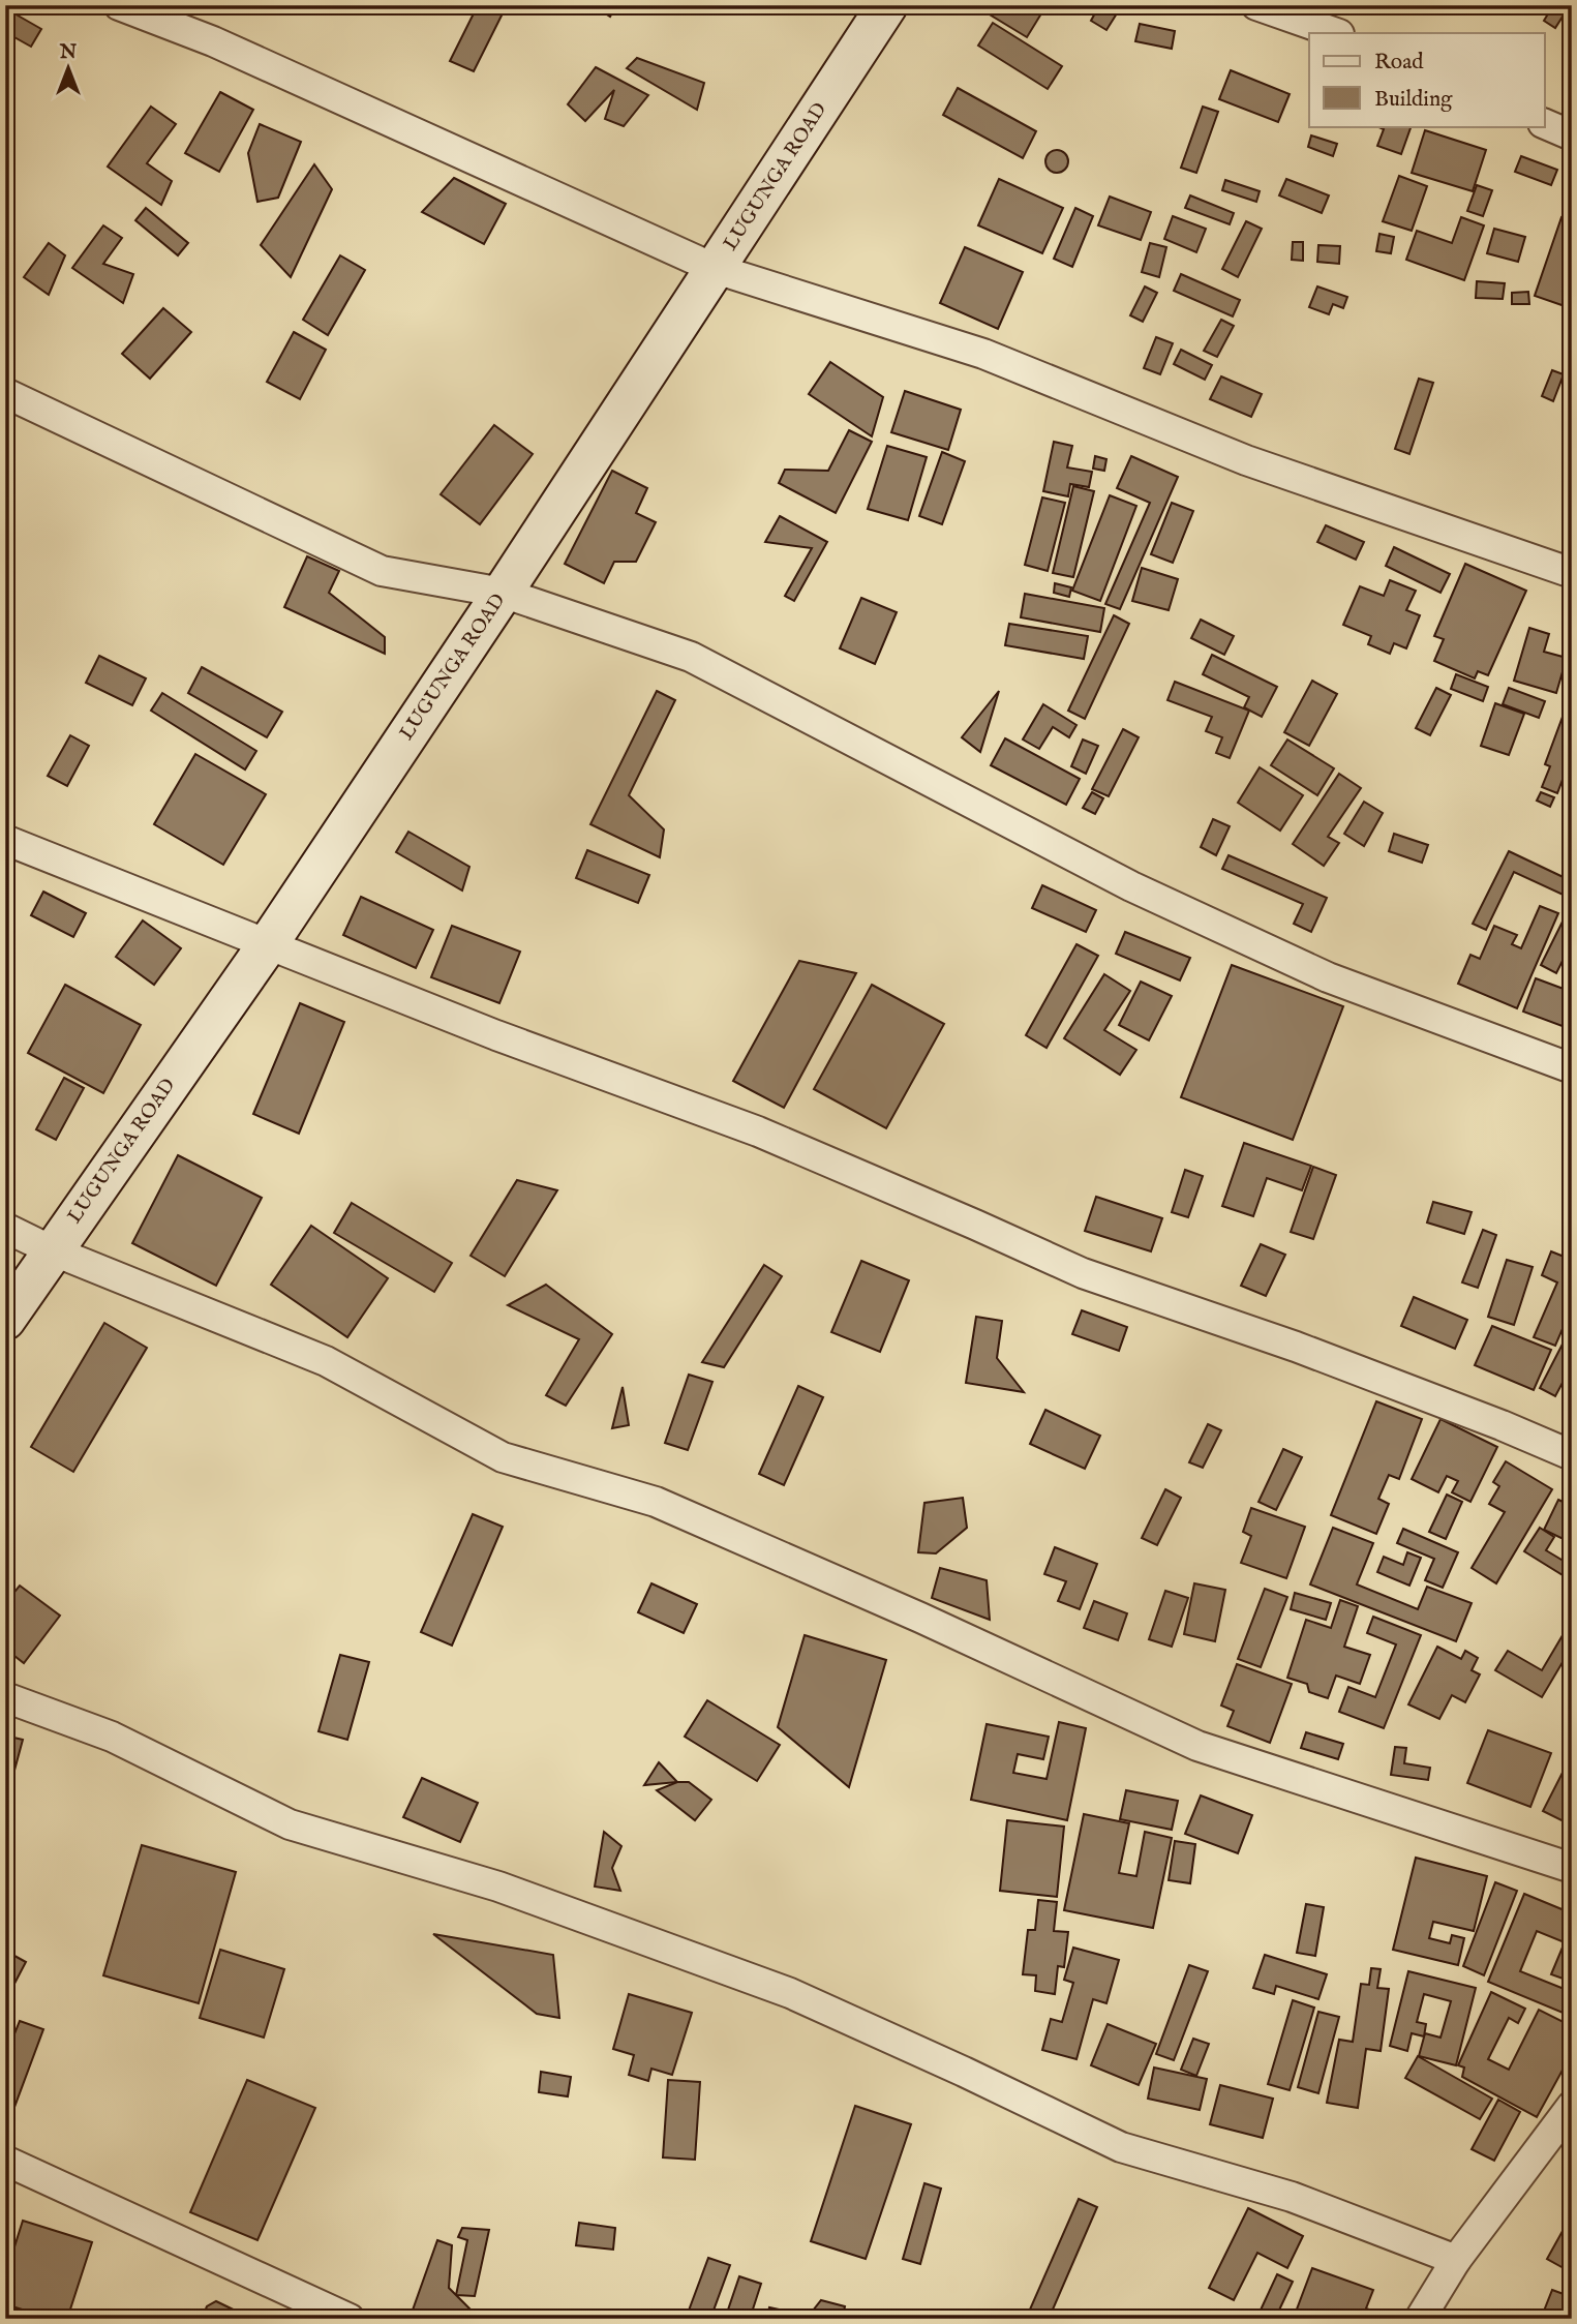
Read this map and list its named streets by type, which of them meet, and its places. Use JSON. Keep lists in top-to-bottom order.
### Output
{
  "streets": {
    "street": ["LUGUNGA ROAD"]
  },
  "legend": ["Road", "Building"],
  "north": "top"
}
